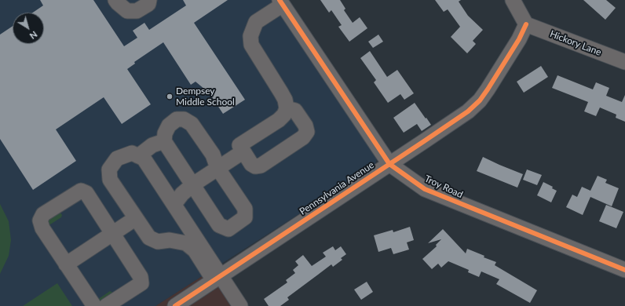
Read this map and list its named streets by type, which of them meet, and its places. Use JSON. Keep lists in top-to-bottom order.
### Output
{
  "streets": {
    "street": ["Hickory Lane", "Troy Road", "Pennsylvania Avenue"]
  },
  "crossings": [
    ["Hickory Lane", "Pennsylvania Avenue"],
    ["Troy Road", "Pennsylvania Avenue"]
  ],
  "places": ["Dempsey Middle School"],
  "north": "bottom right"
}
